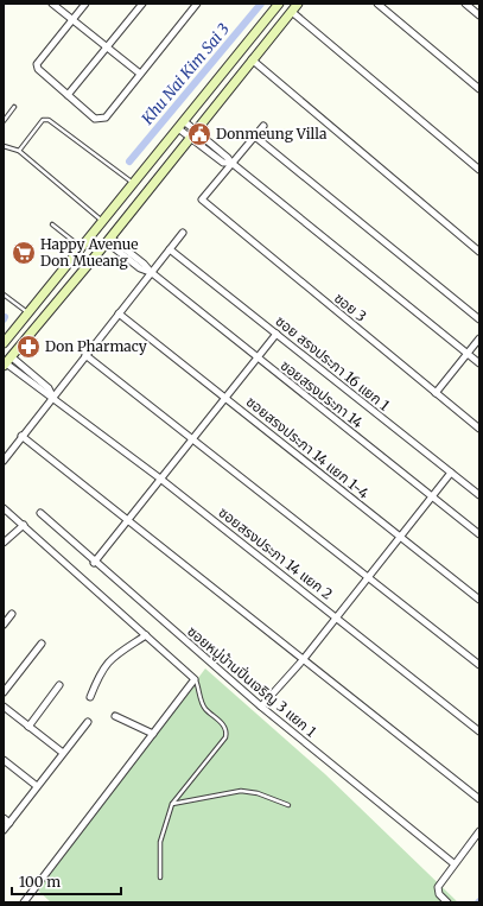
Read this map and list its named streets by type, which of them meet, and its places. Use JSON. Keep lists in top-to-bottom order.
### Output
{
  "streets": {
    "street": [
      "ซอย 3",
      "ซอย สรงประภา 16 แยก 1",
      "ซอยสรงประภา 14",
      "ซอยสรงประภา 14 แยก 1-4",
      "ซอยสรงประภา 14 แยก 2",
      "ซอยหมู่บ้านปิ่นเจริญ 3 แยก 1"
    ]
  },
  "water": ["Khu Nai Kim Sai 3"],
  "places": {
    "public building": ["Donmeung Villa"],
    "supermarket": ["Happy Avenue Don Mueang"],
    "pharmacy": ["Don Pharmacy"]
  },
  "scale_bar": "100 m"
}
